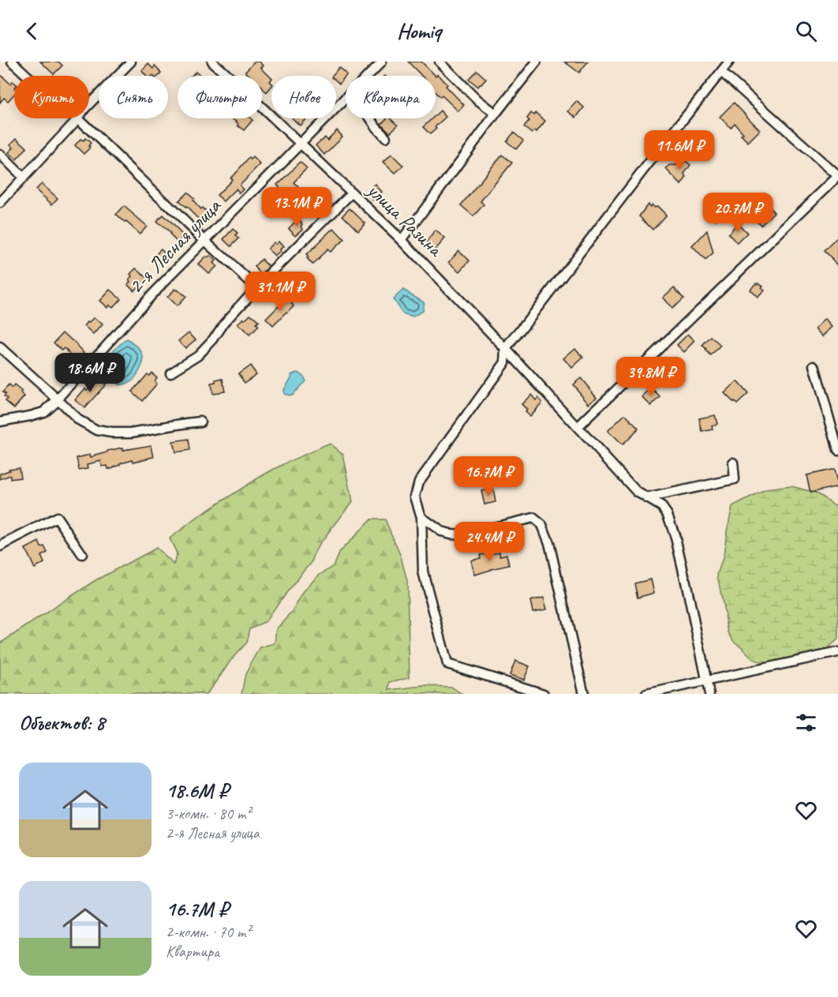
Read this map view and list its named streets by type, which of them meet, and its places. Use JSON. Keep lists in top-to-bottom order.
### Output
{
  "streets": {
    "street": ["улица Разина", "2-я Лесная улица"]
  },
  "crossings": [
    ["улица Разина", "2-я Лесная улица"]
  ],
  "page": {
    "header": "Homiq",
    "chip": [
      "Купить",
      "Снять",
      "Фильтры",
      "Новое",
      "Квартира"
    ],
    "price": [
      "11.6M ₽",
      "13.1M ₽",
      "20.7M ₽",
      "31.1M ₽",
      "18.6M ₽",
      "39.8M ₽",
      "16.7M ₽",
      "24.4M ₽"
    ],
    "heading": "Объектов: 8",
    "list": [
      {
        "name": "18.6M ₽",
        "note": "3-комн. · 80 m² · 2-я Лесная улица"
      },
      {
        "name": "16.7M ₽",
        "note": "2-комн. · 70 m² · Квартира"
      }
    ]
  }
}
